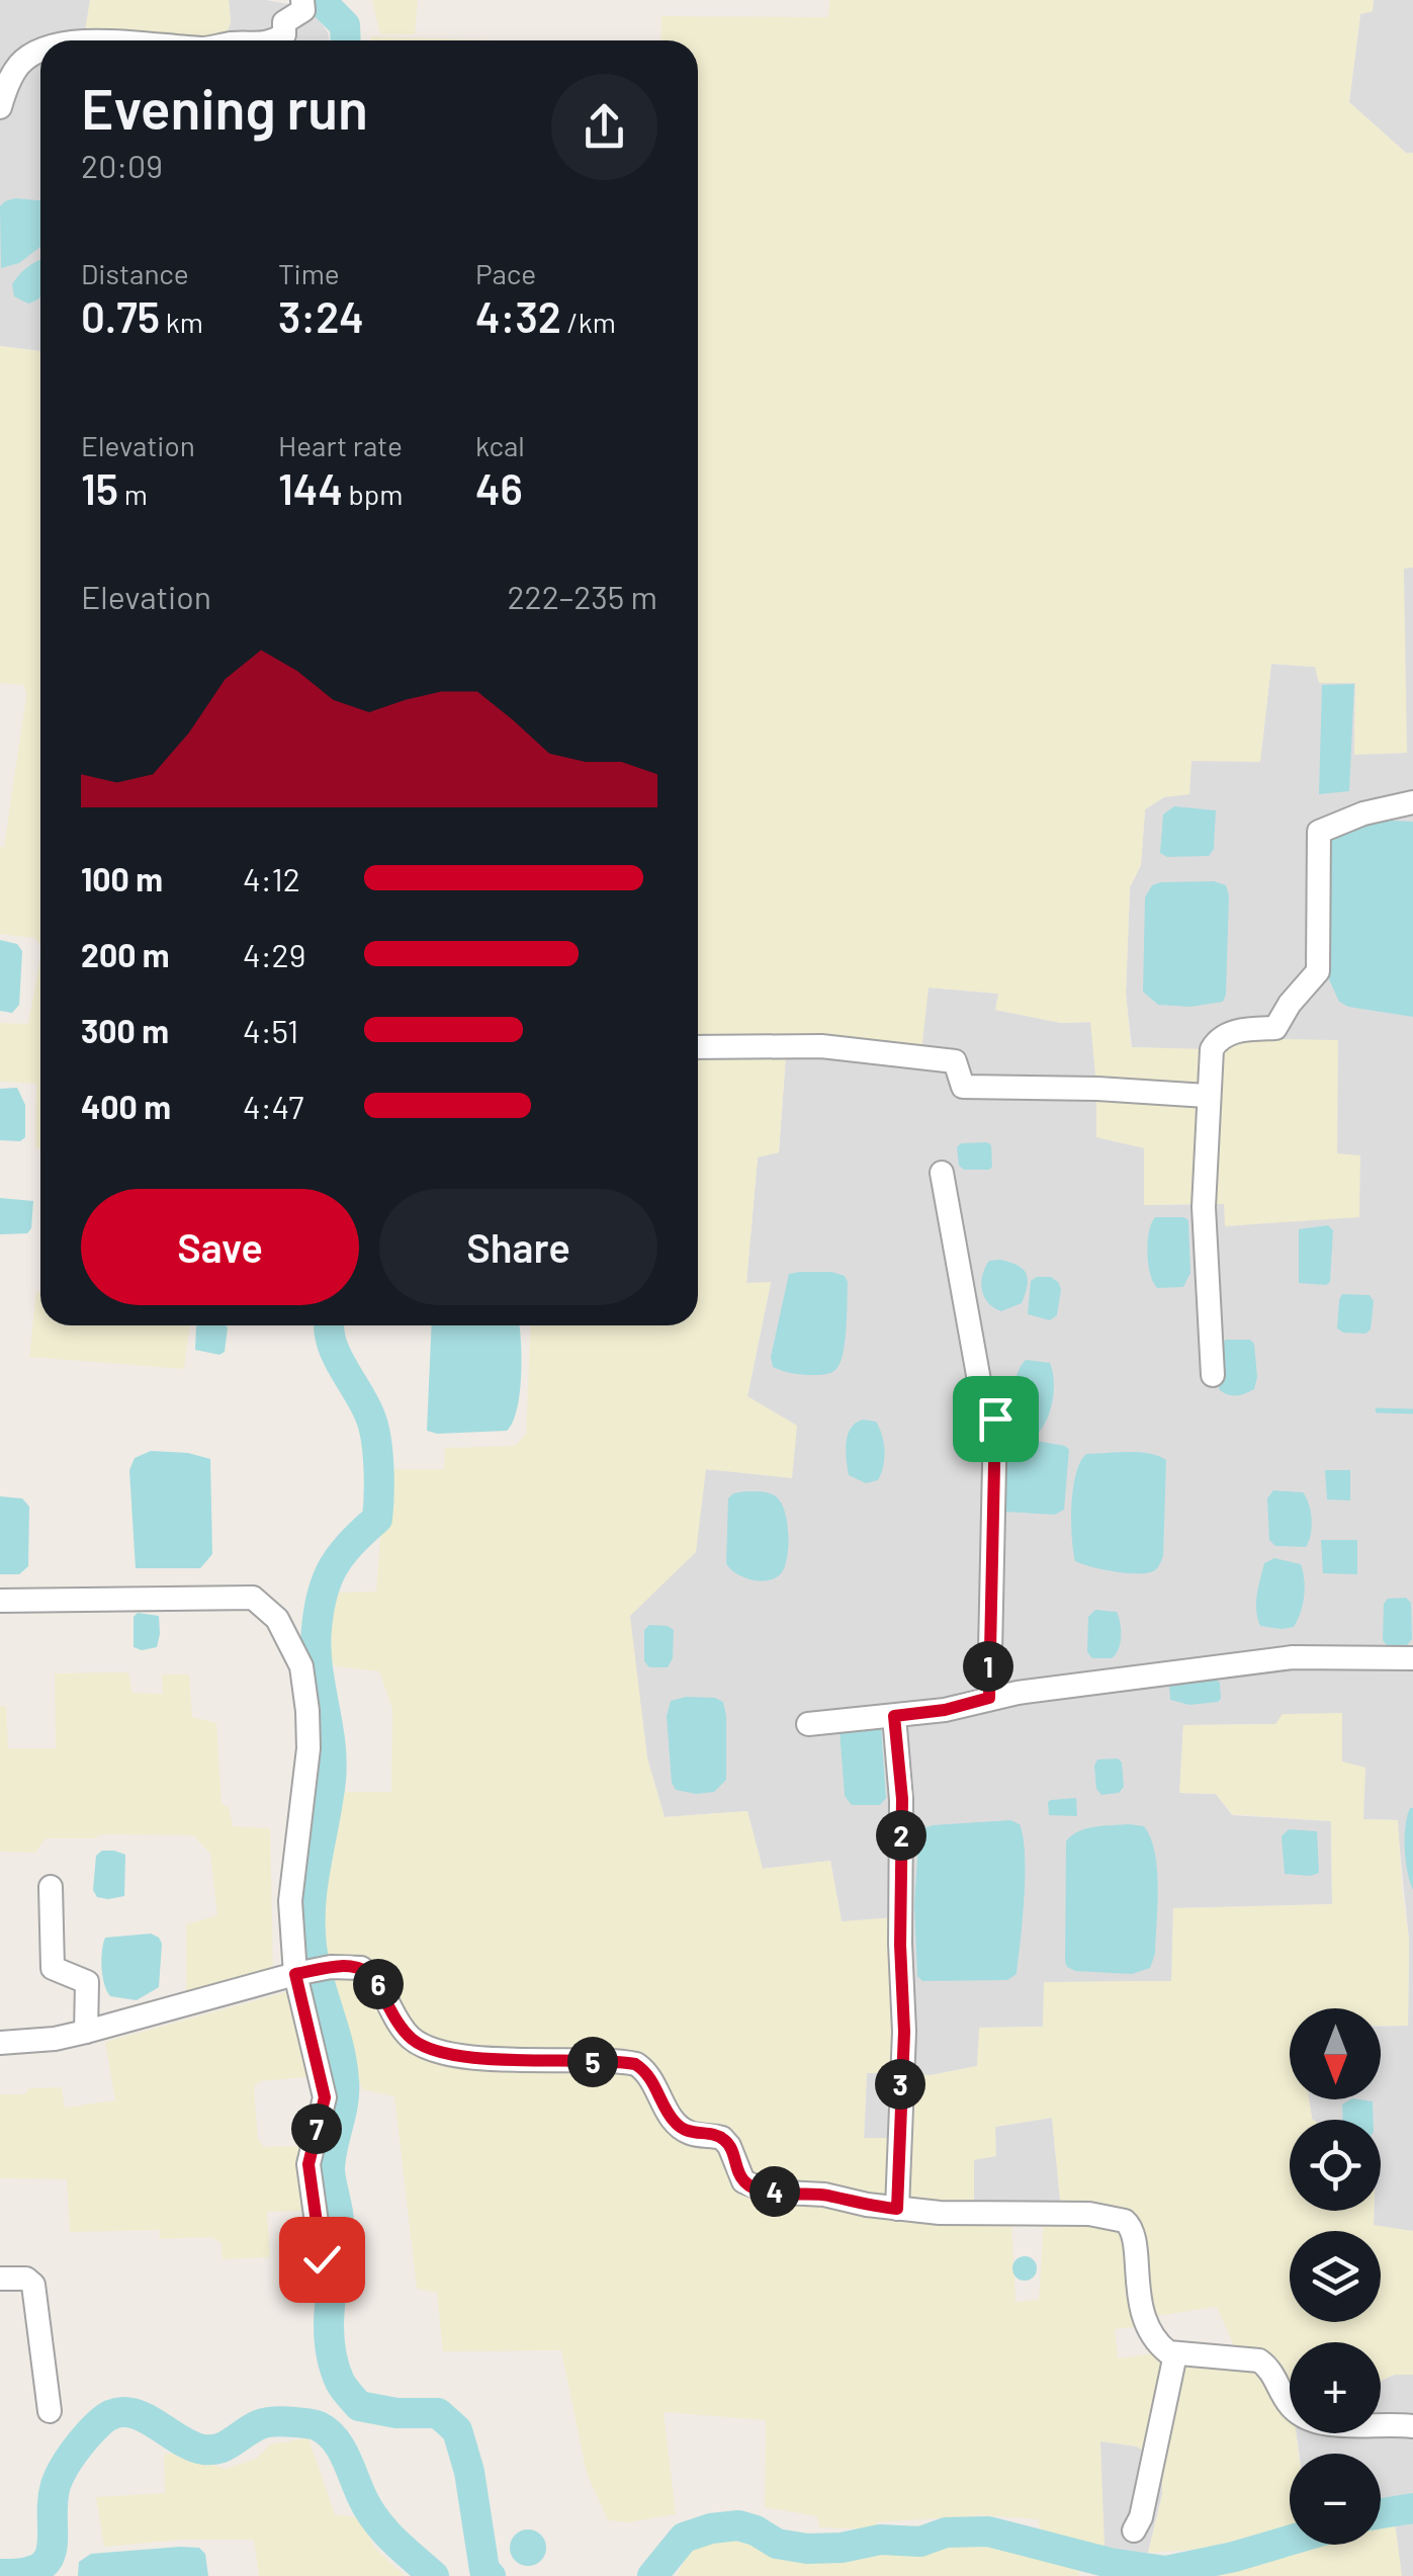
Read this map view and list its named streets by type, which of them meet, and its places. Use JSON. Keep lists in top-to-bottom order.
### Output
{
  "north": "bottom",
  "page": {
    "heading": ["Evening run", "20:09"],
    "stats": [
      ["Distance", "0.75 km"],
      ["Time", "3:24"],
      ["Pace", "4:32 /km"],
      ["Elevation", "15 m"],
      ["Heart rate", "144 bpm"],
      ["kcal", "46"]
    ],
    "chart": ["Elevation", "222–235 m"],
    "list": [
      {
        "name": "100 m",
        "note": "4:12"
      },
      {
        "name": "200 m",
        "note": "4:29"
      },
      {
        "name": "300 m",
        "note": "4:51"
      },
      {
        "name": "400 m",
        "note": "4:47"
      }
    ],
    "buttons": ["Save", "Share"],
    "pins": [
      "1",
      "2",
      "6",
      "5",
      "3",
      "7",
      "4"
    ],
    "map_buttons": ["+", "−"]
  }
}
